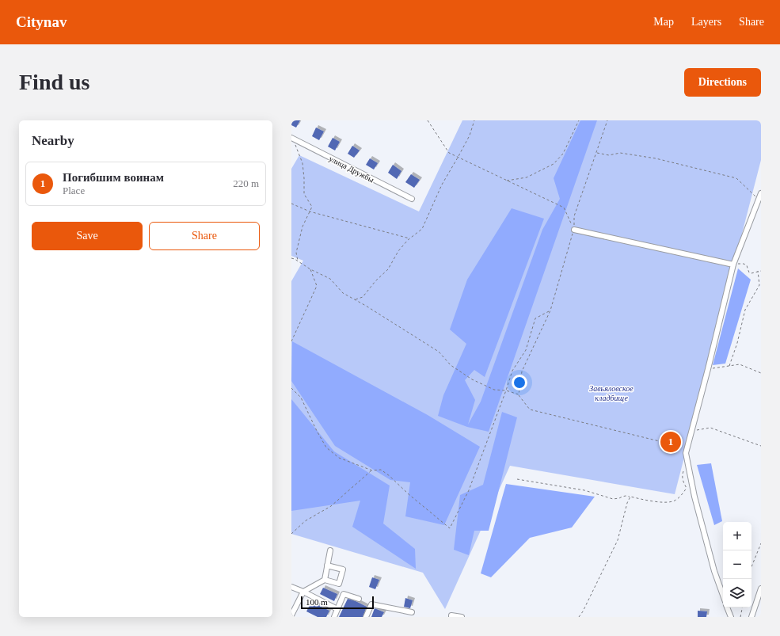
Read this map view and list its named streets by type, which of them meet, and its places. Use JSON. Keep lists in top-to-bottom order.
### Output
{
  "streets": {
    "street": ["улица Дружбы"]
  },
  "parks": ["Завьяловское кладбище"],
  "scale_bar": "100 m",
  "page": {
    "header": "Citynav",
    "nav": ["Map", "Layers", "Share"],
    "buttons": [
      "Directions",
      ["Save", "Share"]
    ],
    "title": "Find us",
    "heading": "Nearby",
    "list": [
      {
        "mark": "1",
        "name": "Погибшим воинам",
        "note": "Place",
        "value": "220 m"
      }
    ],
    "pins": "1",
    "map_buttons": ["+", "−"],
    "scale": "100 m"
  }
}
